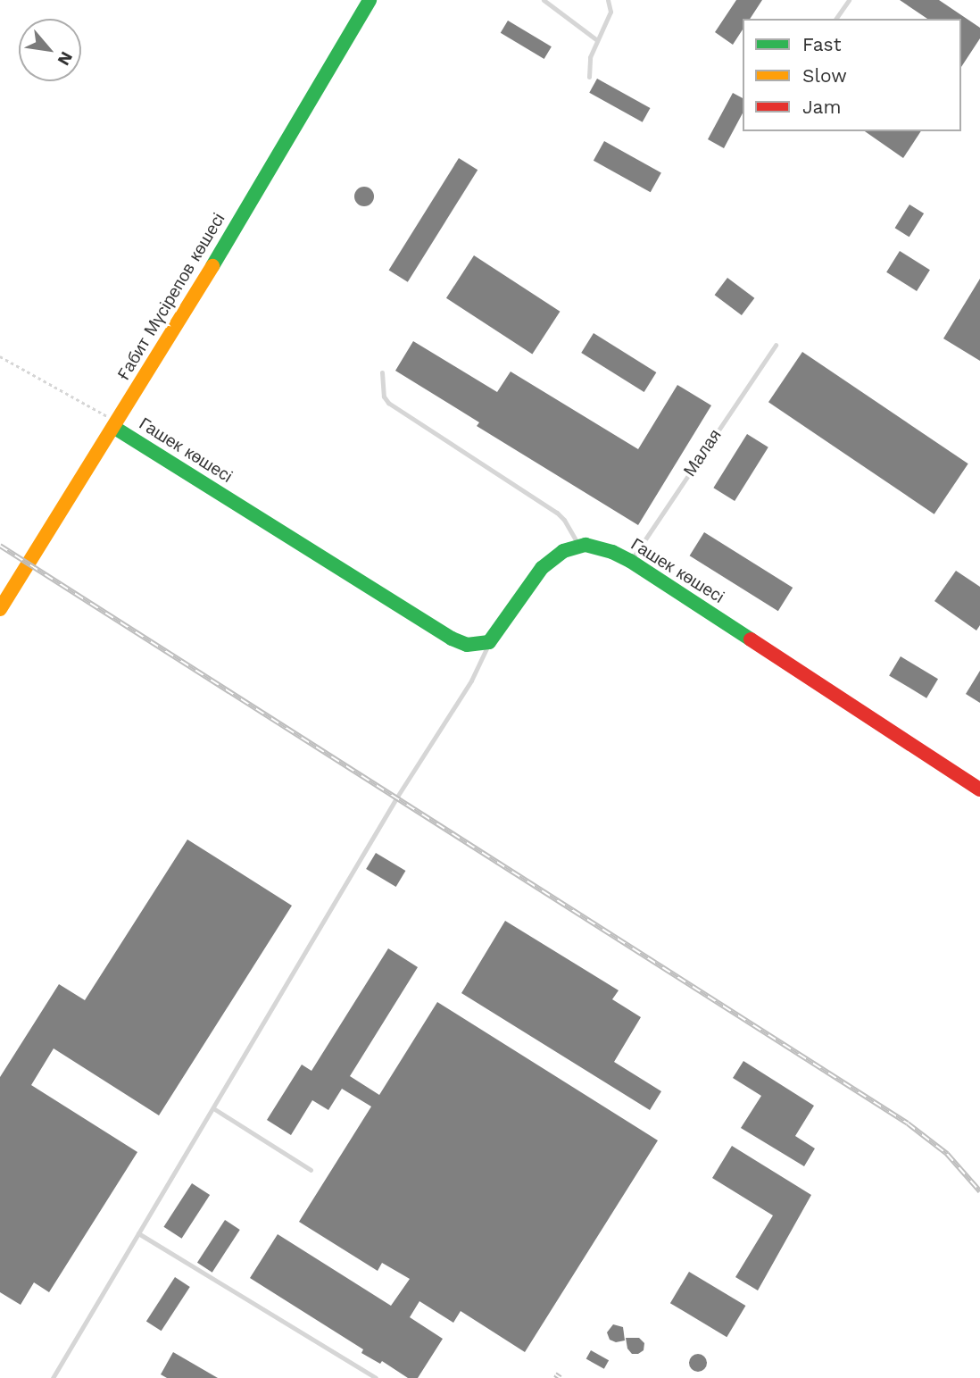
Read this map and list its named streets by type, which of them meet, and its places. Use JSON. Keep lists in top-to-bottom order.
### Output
{
  "streets": {
    "street": ["Ғабит Мүсірепов көшесі", "Гашек көшесі"],
    "lane": ["Малая"]
  },
  "crossings": [
    ["Ғабит Мүсірепов көшесі", "Гашек көшесі"],
    ["Гашек көшесі", "Малая"]
  ],
  "legend": ["Fast", "Slow", "Jam"],
  "north": "bottom right"
}
